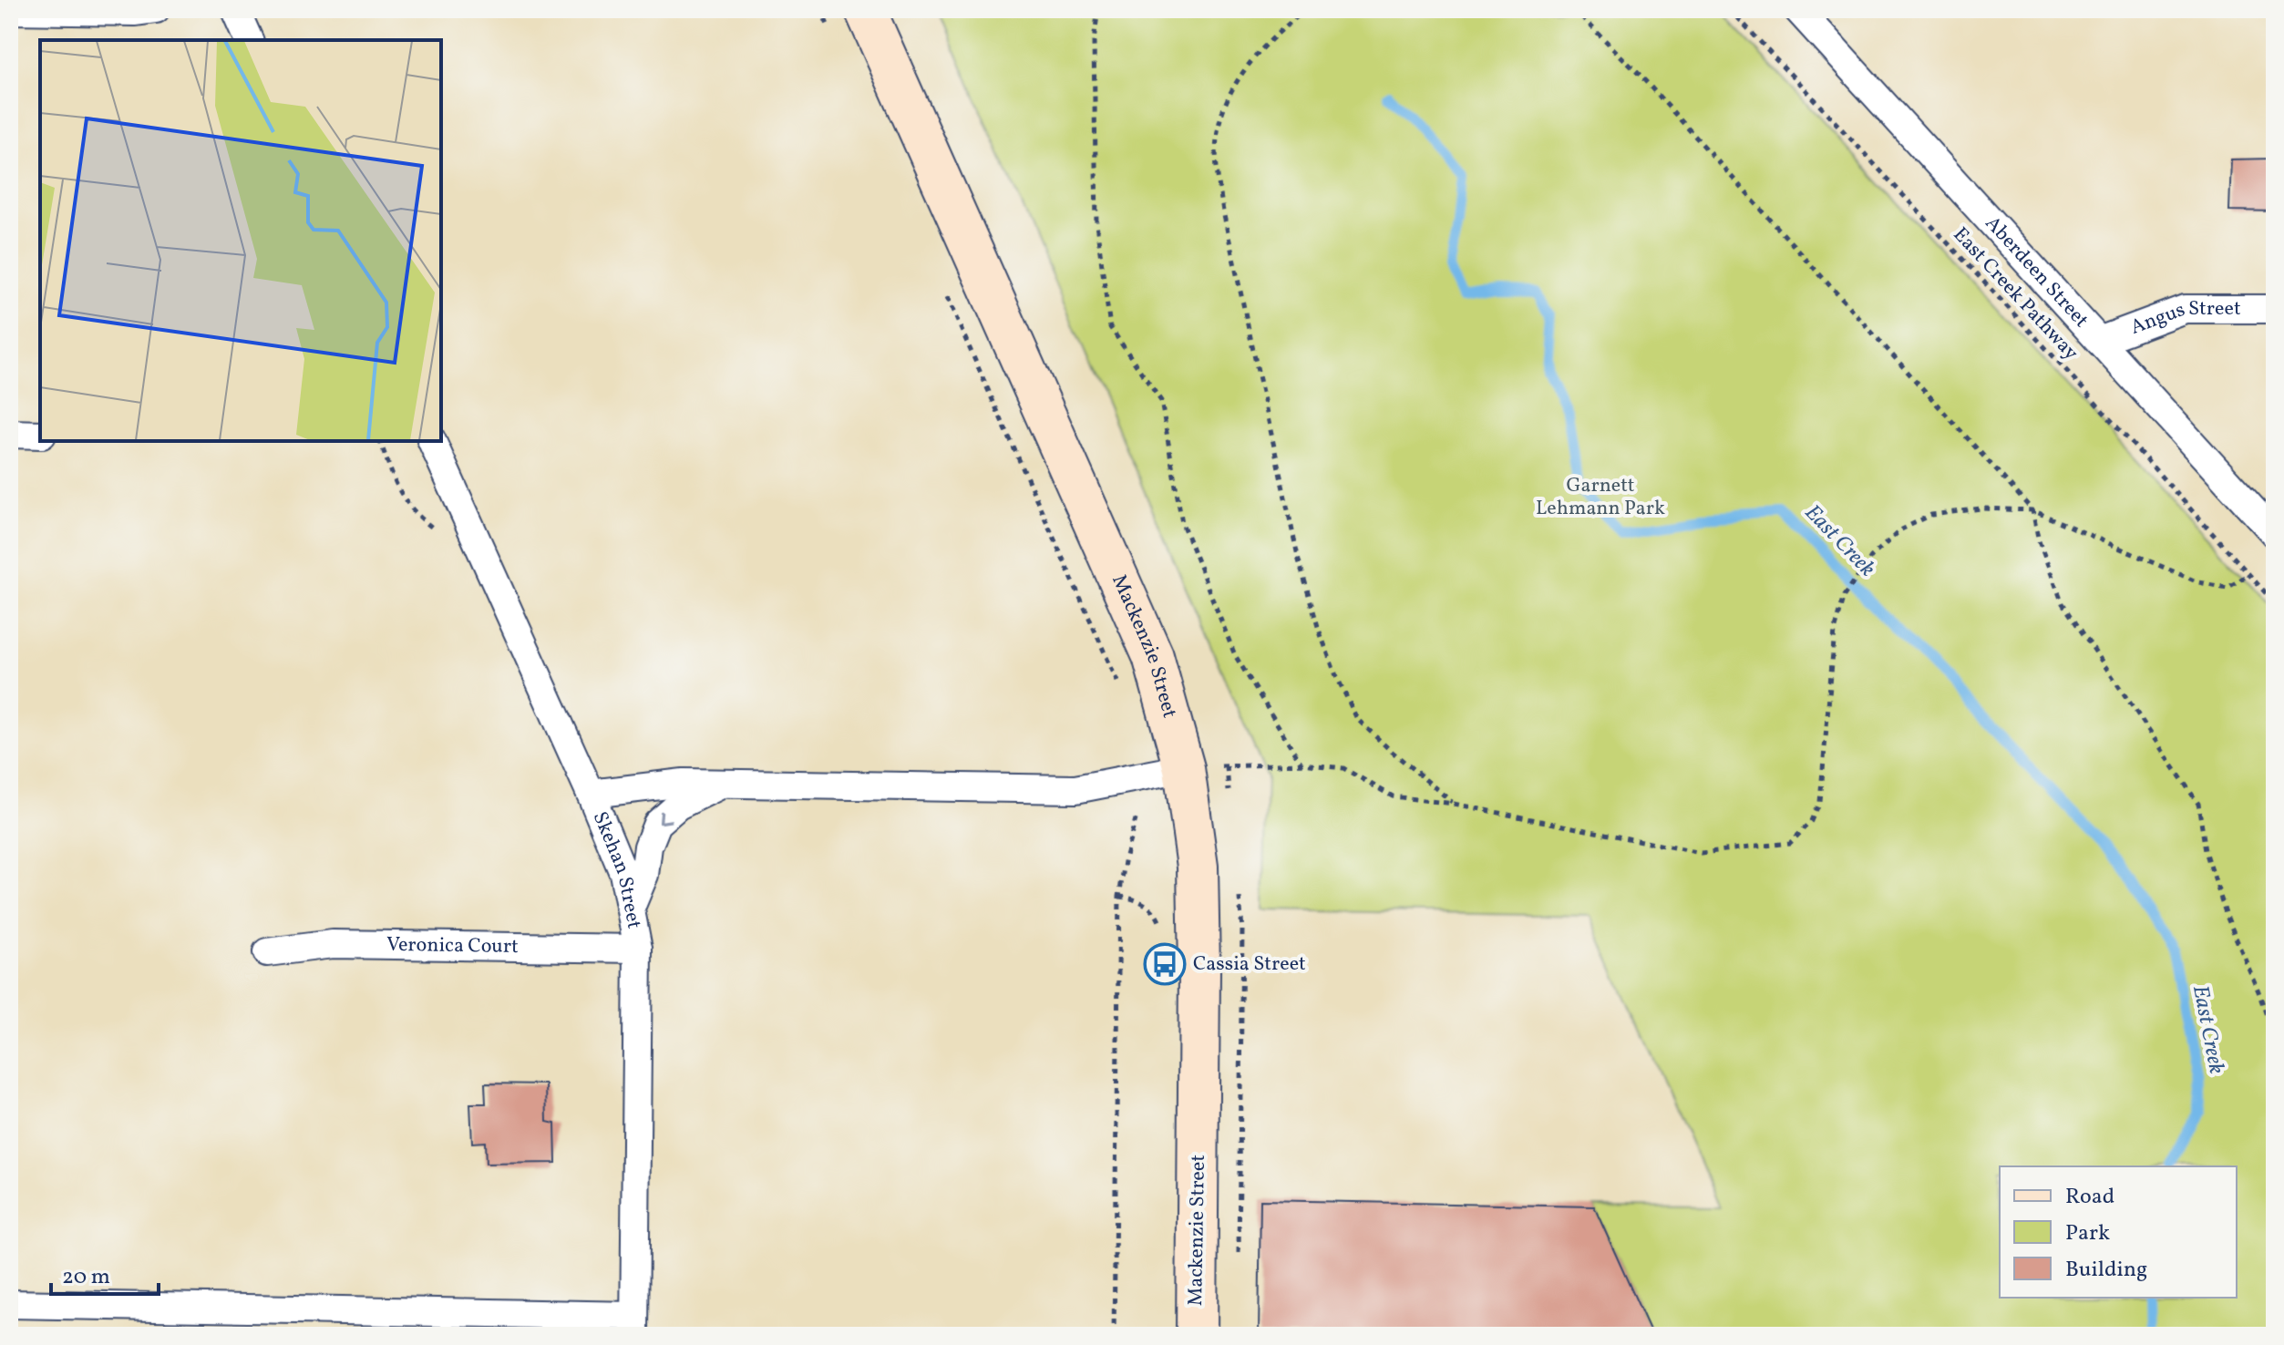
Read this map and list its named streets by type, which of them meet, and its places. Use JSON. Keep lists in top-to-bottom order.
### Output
{
  "streets": {
    "main road": ["Mackenzie Street"],
    "street": [
      "Aberdeen Street",
      "Angus Street",
      "Skehan Street",
      "Veronica Court"
    ],
    "path": ["East Creek Pathway"]
  },
  "crossings": [
    ["Aberdeen Street", "Angus Street"],
    ["Skehan Street", "Veronica Court"]
  ],
  "water": ["East Creek"],
  "parks": ["Garnett Lehmann Park"],
  "places": {
    "bus stop": ["Cassia Street"]
  },
  "legend": ["Road", "Park", "Building"],
  "scale_bar": "20 m"
}
